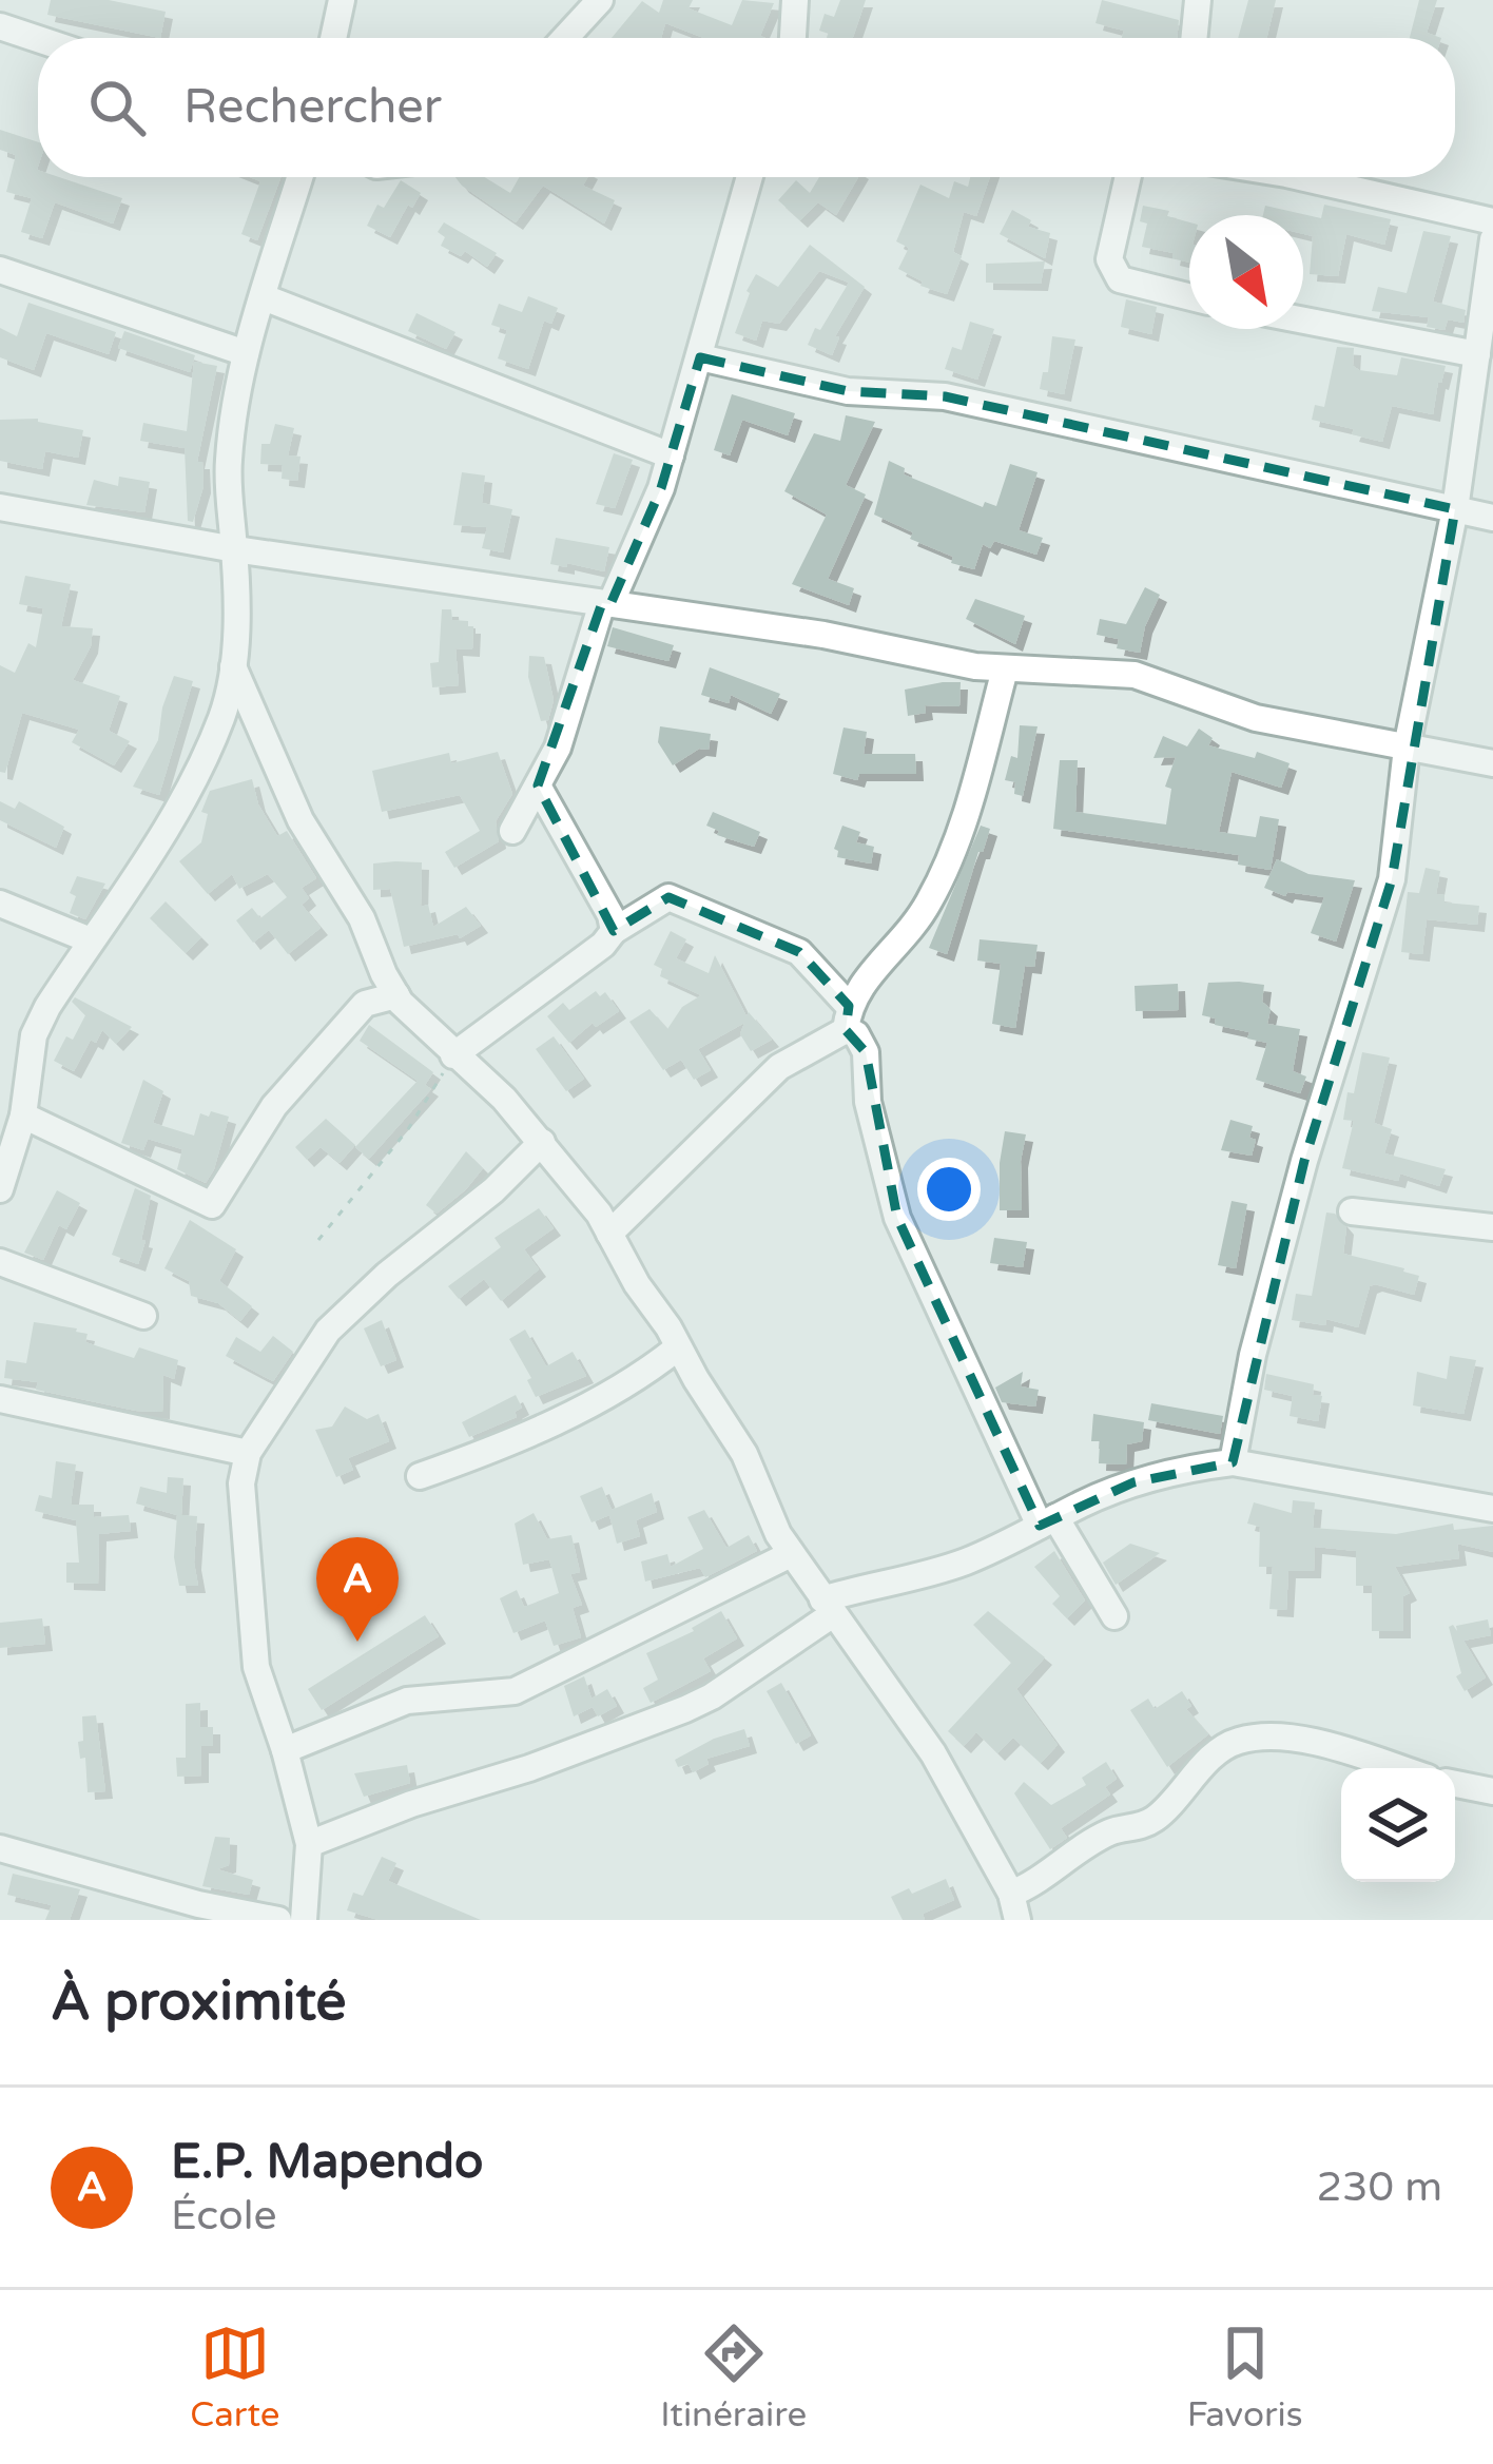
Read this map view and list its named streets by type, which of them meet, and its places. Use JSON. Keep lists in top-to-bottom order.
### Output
{
  "north": "bottom right",
  "page": {
    "search": "Rechercher",
    "pins": "A",
    "heading": "À proximité",
    "list": [
      {
        "mark": "A",
        "name": "E.P. Mapendo",
        "note": "École",
        "value": "230 m"
      }
    ],
    "nav": ["Carte", "Itinéraire", "Favoris"]
  }
}
